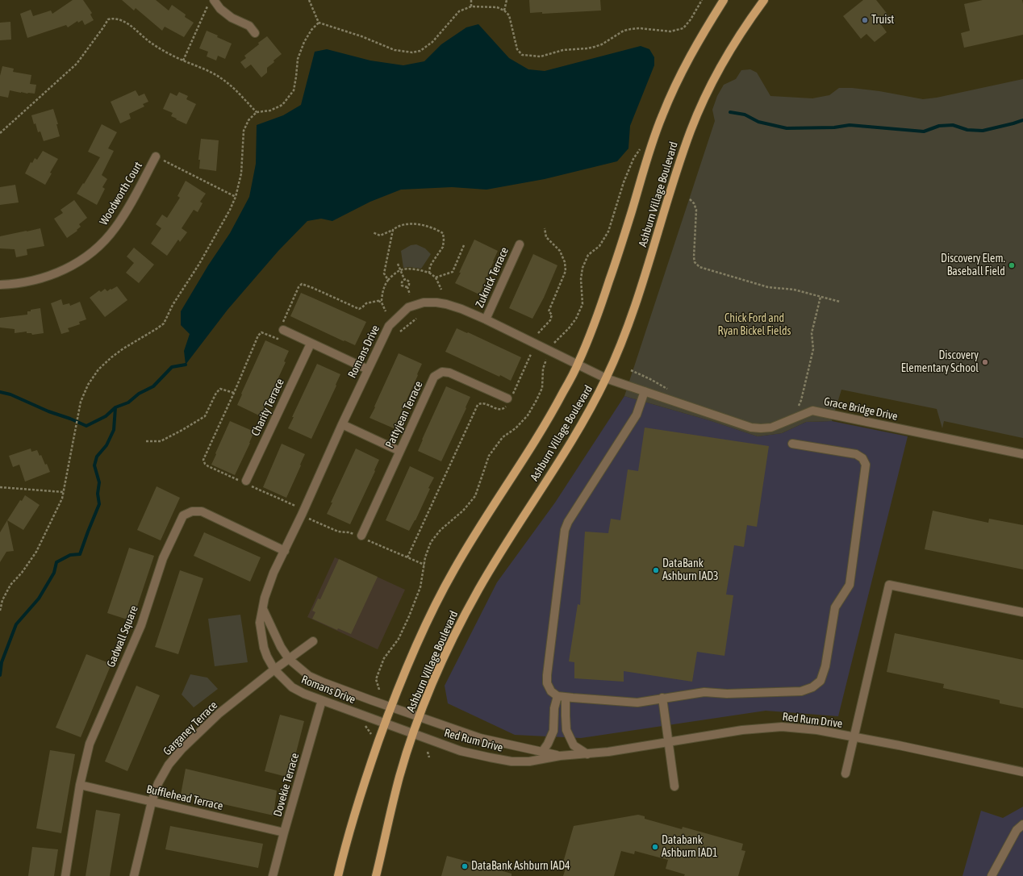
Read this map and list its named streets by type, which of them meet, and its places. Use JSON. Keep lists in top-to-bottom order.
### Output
{
  "streets": {
    "main road": ["Ashburn Village Boulevard"],
    "street": [
      "Woodworth Court",
      "Zuknick Terrace",
      "Romans Drive",
      "Charity Terrace",
      "Grace Bridge Drive",
      "Pattyjean Terrace",
      "Gadwall Square",
      "Red Rum Drive",
      "Garganey Terrace",
      "Dovekie Terrace",
      "Bufflehead Terrace"
    ]
  },
  "crossings": [
    ["Ashburn Village Boulevard", "Romans Drive"],
    ["Ashburn Village Boulevard", "Grace Bridge Drive"],
    ["Ashburn Village Boulevard", "Red Rum Drive"],
    ["Zuknick Terrace", "Romans Drive"],
    ["Romans Drive", "Grace Bridge Drive"],
    ["Romans Drive", "Gadwall Square"],
    ["Romans Drive", "Red Rum Drive"],
    ["Romans Drive", "Garganey Terrace"],
    ["Romans Drive", "Dovekie Terrace"],
    ["Gadwall Square", "Bufflehead Terrace"],
    ["Garganey Terrace", "Bufflehead Terrace"],
    ["Dovekie Terrace", "Bufflehead Terrace"]
  ],
  "parks": ["Chick Ford and Ryan Bickel Fields"],
  "places": [
    "Truist",
    "Discovery Elem. Baseball Field",
    "Discovery Elementary School",
    "DataBank Ashburn IAD3",
    "Databank Ashburn IAD1",
    "DataBank Ashburn IAD4"
  ]
}
